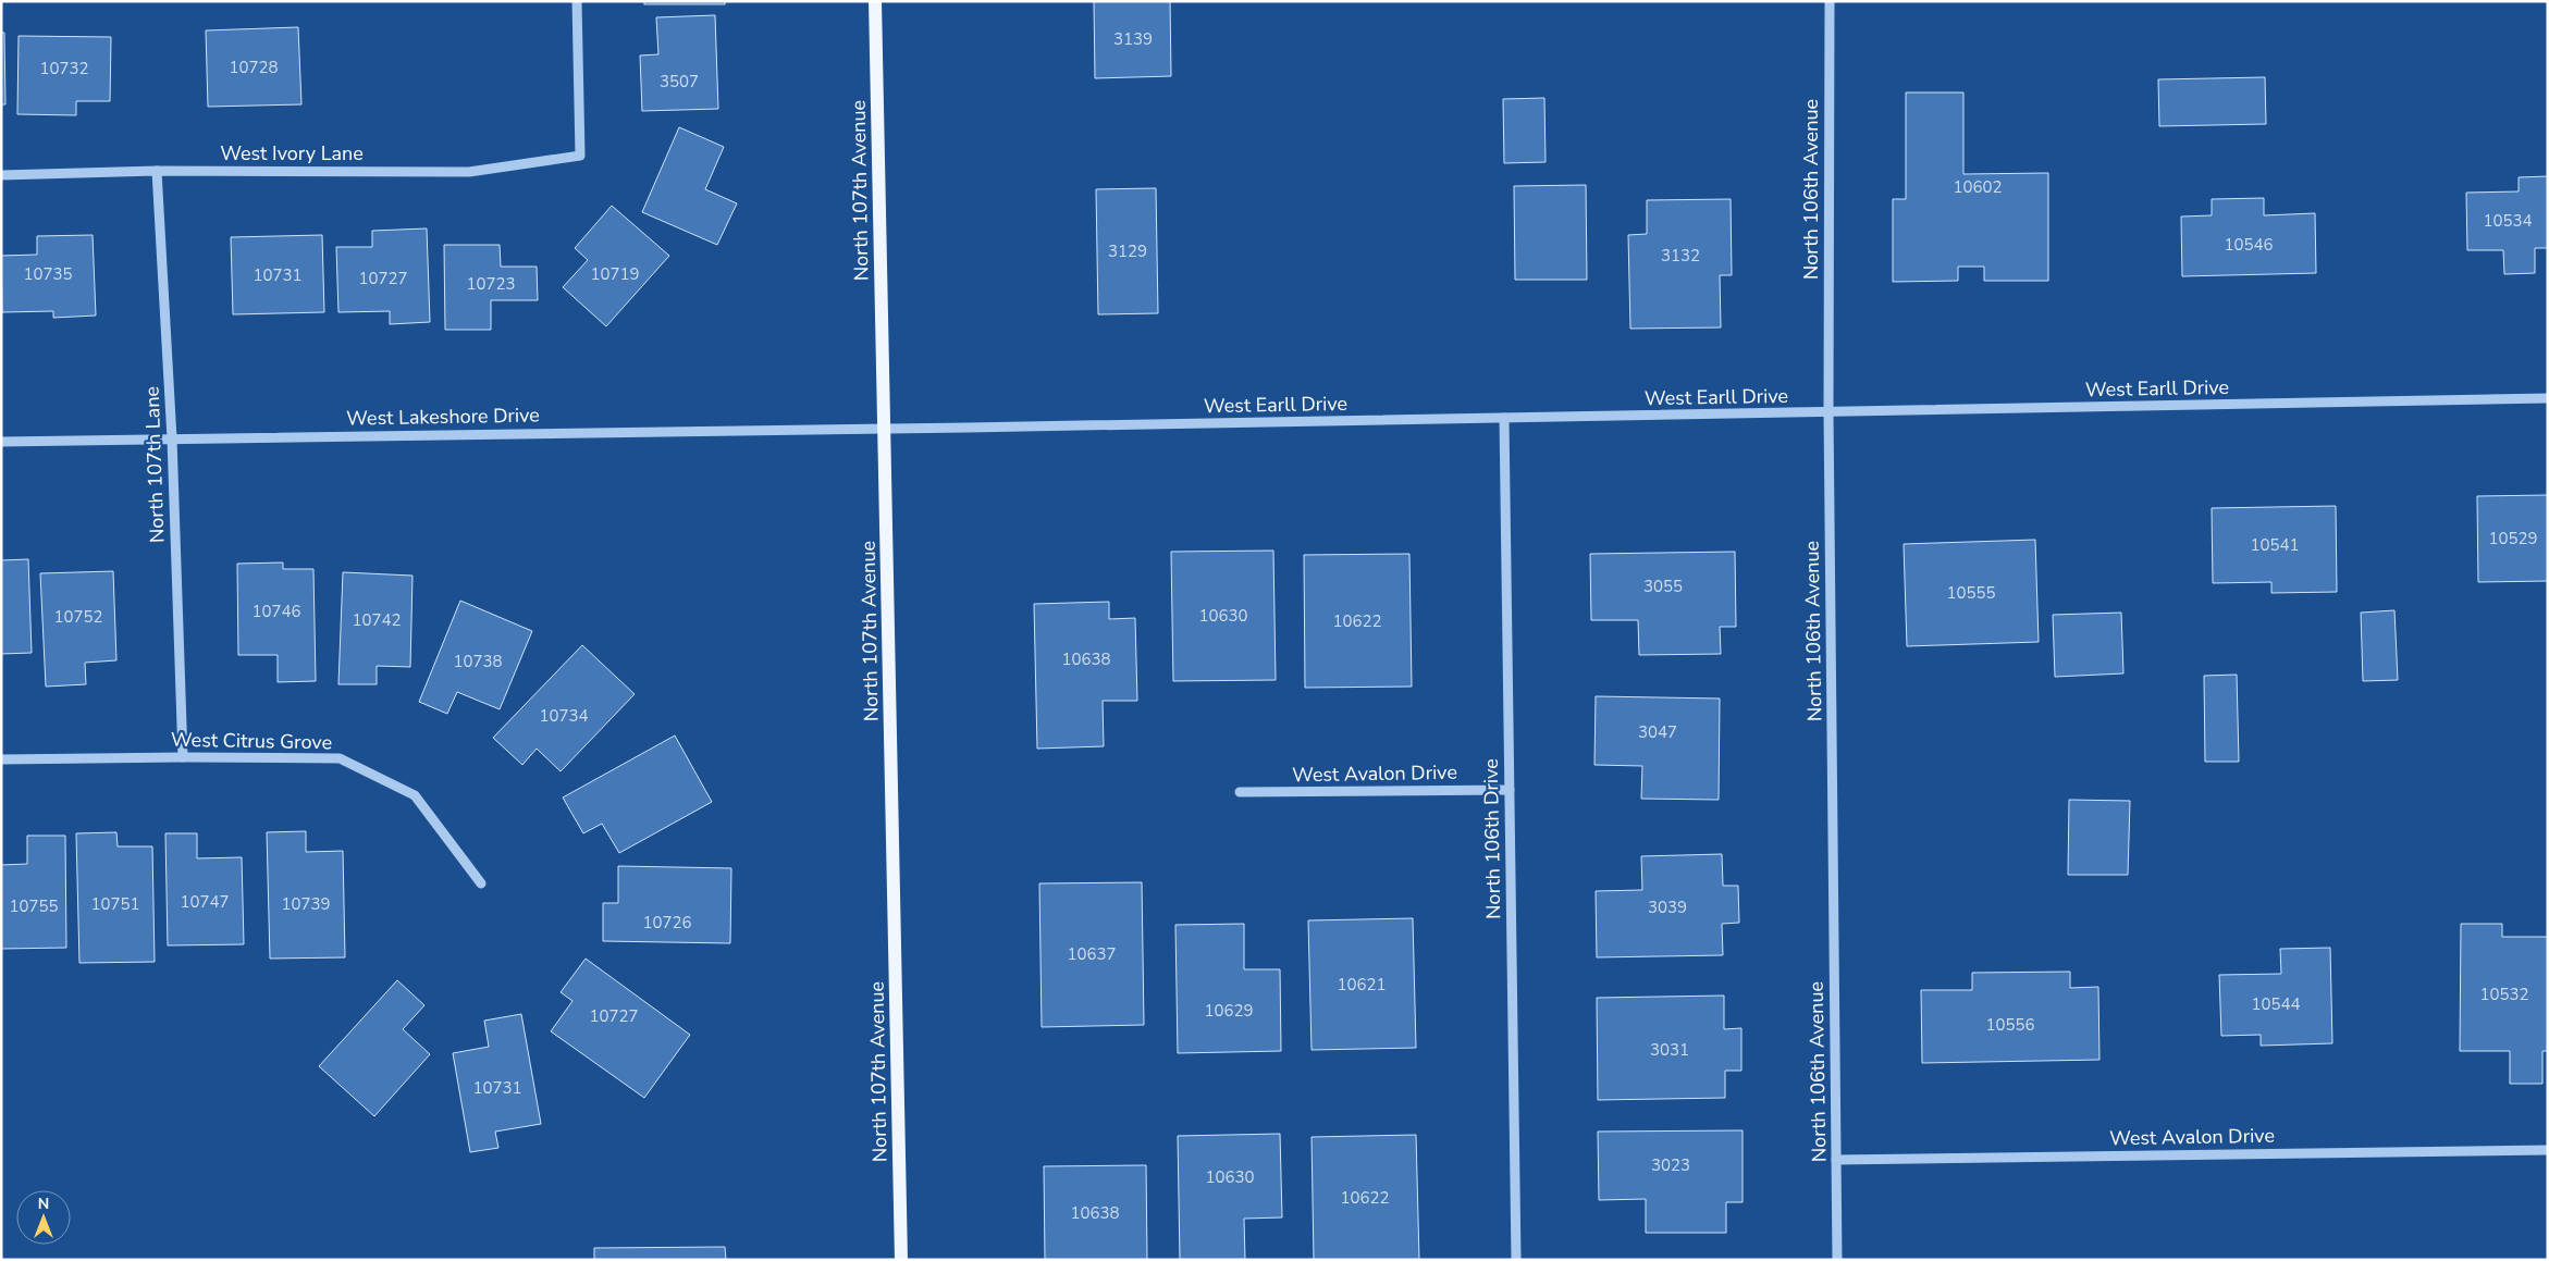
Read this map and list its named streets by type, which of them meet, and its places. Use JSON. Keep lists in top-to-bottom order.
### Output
{
  "streets": {
    "main road": ["North 107th Avenue"],
    "street": [
      "West Ivory Lane",
      "North 106th Avenue",
      "West Earll Drive",
      "West Lakeshore Drive",
      "North 107th Lane",
      "West Citrus Grove",
      "West Avalon Drive",
      "North 106th Drive"
    ]
  },
  "crossings": [
    ["West Ivory Lane", "North 107th Lane"],
    ["North 106th Avenue", "West Earll Drive"],
    ["North 106th Avenue", "West Avalon Drive"],
    ["North 107th Avenue", "West Earll Drive"],
    ["North 107th Avenue", "West Lakeshore Drive"],
    ["West Earll Drive", "West Lakeshore Drive"],
    ["West Earll Drive", "North 106th Drive"],
    ["West Lakeshore Drive", "North 107th Lane"],
    ["North 107th Lane", "West Citrus Grove"],
    ["West Avalon Drive", "North 106th Drive"]
  ],
  "house_numbers": [
    "3139",
    "10728",
    "10732",
    "3507",
    "10602",
    "10534",
    "10546",
    "3129",
    "3132",
    "10735",
    "10719",
    "10731",
    "10727",
    "10723",
    "10529",
    "10541",
    "3055",
    "10555",
    "10746",
    "10630",
    "10752",
    "10742",
    "10622",
    "10638",
    "10738",
    "10734",
    "3047",
    "10747",
    "10751",
    "10739",
    "10755",
    "3039",
    "10726",
    "10637",
    "10621",
    "10532",
    "10544",
    "10629",
    "10727",
    "10556",
    "3031",
    "10731",
    "3023",
    "10630",
    "10622",
    "10638"
  ],
  "north": "top"
}
